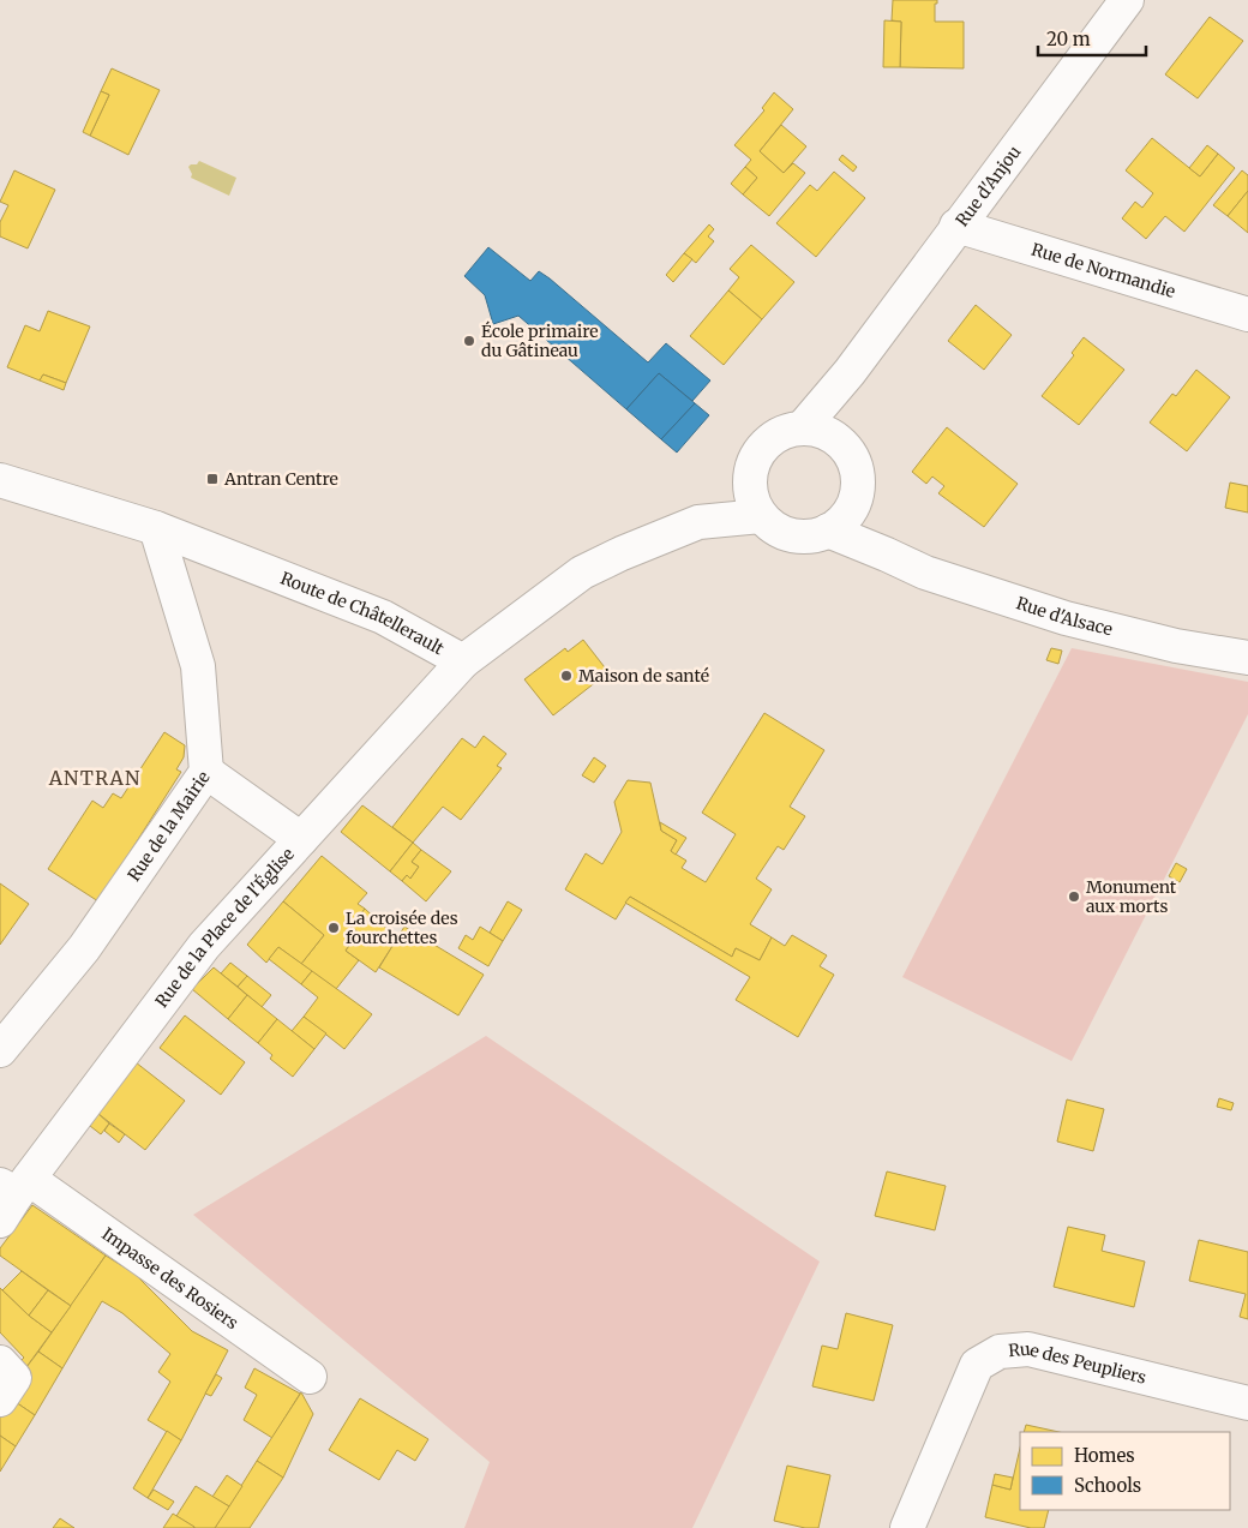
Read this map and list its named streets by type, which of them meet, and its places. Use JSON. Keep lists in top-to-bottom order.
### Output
{
  "streets": {
    "street": [
      "Rue d'Anjou",
      "Rue de Normandie",
      "Route de Châtellerault",
      "Rue d'Alsace",
      "Rue de la Mairie",
      "Rue de la Place de l'Église",
      "Impasse des Rosiers",
      "Rue des Peupliers"
    ]
  },
  "crossings": [
    ["Rue d'Anjou", "Rue de Normandie"],
    ["Rue d'Anjou", "Route de Châtellerault"],
    ["Rue d'Anjou", "Rue d'Alsace"],
    ["Route de Châtellerault", "Rue d'Alsace"],
    ["Route de Châtellerault", "Rue de la Mairie"],
    ["Route de Châtellerault", "Rue de la Place de l'Église"],
    ["Rue de la Place de l'Église", "Impasse des Rosiers"]
  ],
  "districts": ["ANTRAN"],
  "places": {
    "other": [
      "École primaire du Gâtineau",
      "Maison de santé",
      "Monument aux morts",
      "La croisée des fourchettes"
    ],
    "transit": ["Antran Centre"]
  },
  "legend": ["Homes", "Schools"],
  "scale_bar": "20 m"
}
